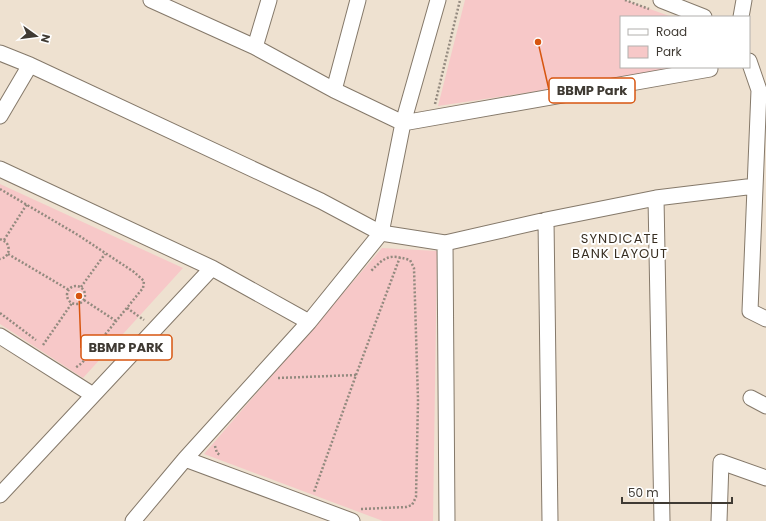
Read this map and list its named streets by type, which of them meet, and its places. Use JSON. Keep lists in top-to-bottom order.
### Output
{
  "districts": ["SYNDICATE BANK LAYOUT"],
  "places": ["BBMP Park", "BBMP PARK"],
  "legend": ["Road", "Park"],
  "scale_bar": "50 m",
  "north": "right"
}
